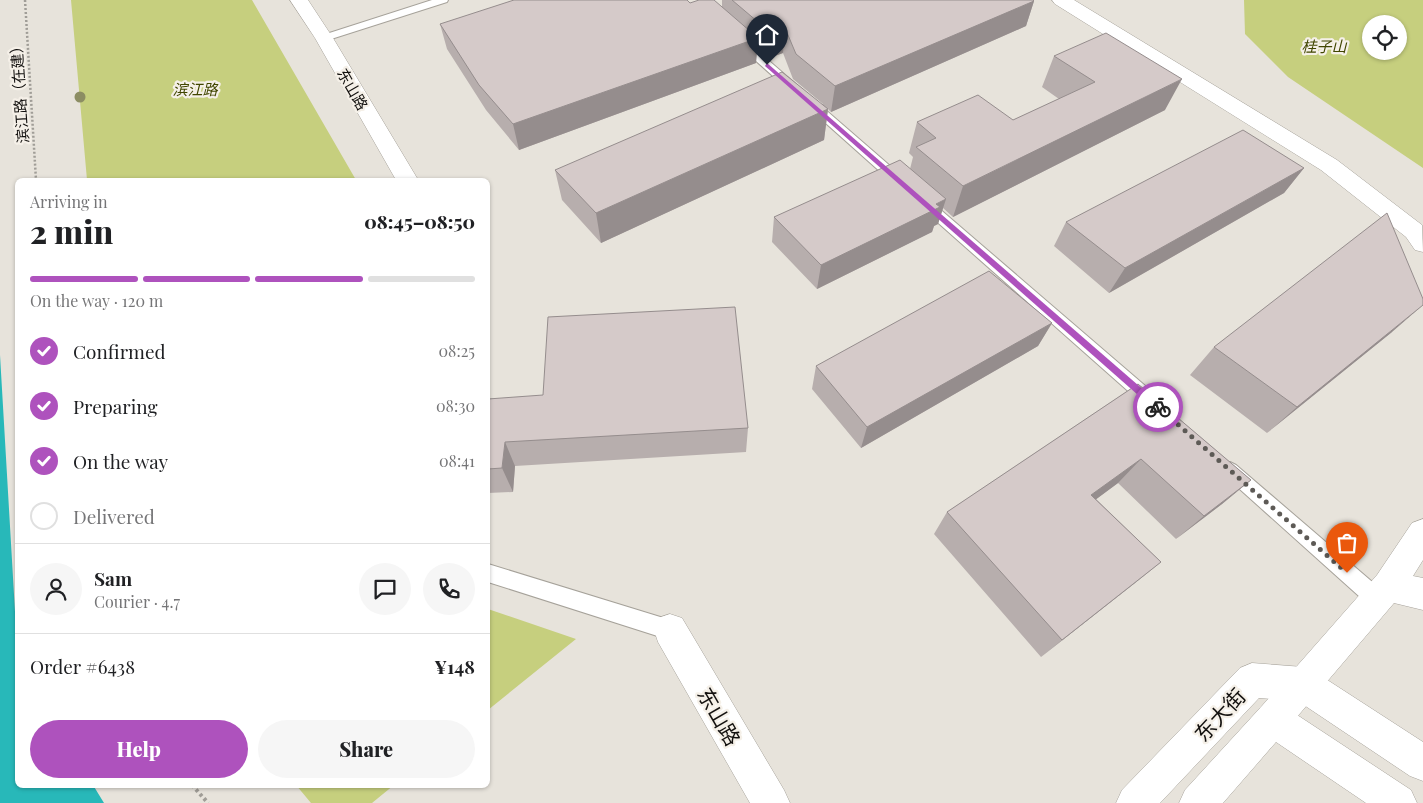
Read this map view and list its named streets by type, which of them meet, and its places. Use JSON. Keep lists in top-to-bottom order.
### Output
{
  "streets": {
    "street": ["东山路", "东大街"],
    "path": ["滨江路（在建）"]
  },
  "parks": ["桂子山", "滨江路"],
  "page": {
    "heading": ["2 min", "Arriving in", "08:45–08:50"],
    "panel": [
      "Sam",
      "Courier · 4.7",
      "Order #6438",
      "¥148"
    ],
    "bar": "On the way · 120 m",
    "list": [
      ["Confirmed", "08:25"],
      ["Preparing", "08:30"],
      ["On the way", "08:41"],
      "Delivered"
    ],
    "buttons": ["Help", "Share"]
  }
}
